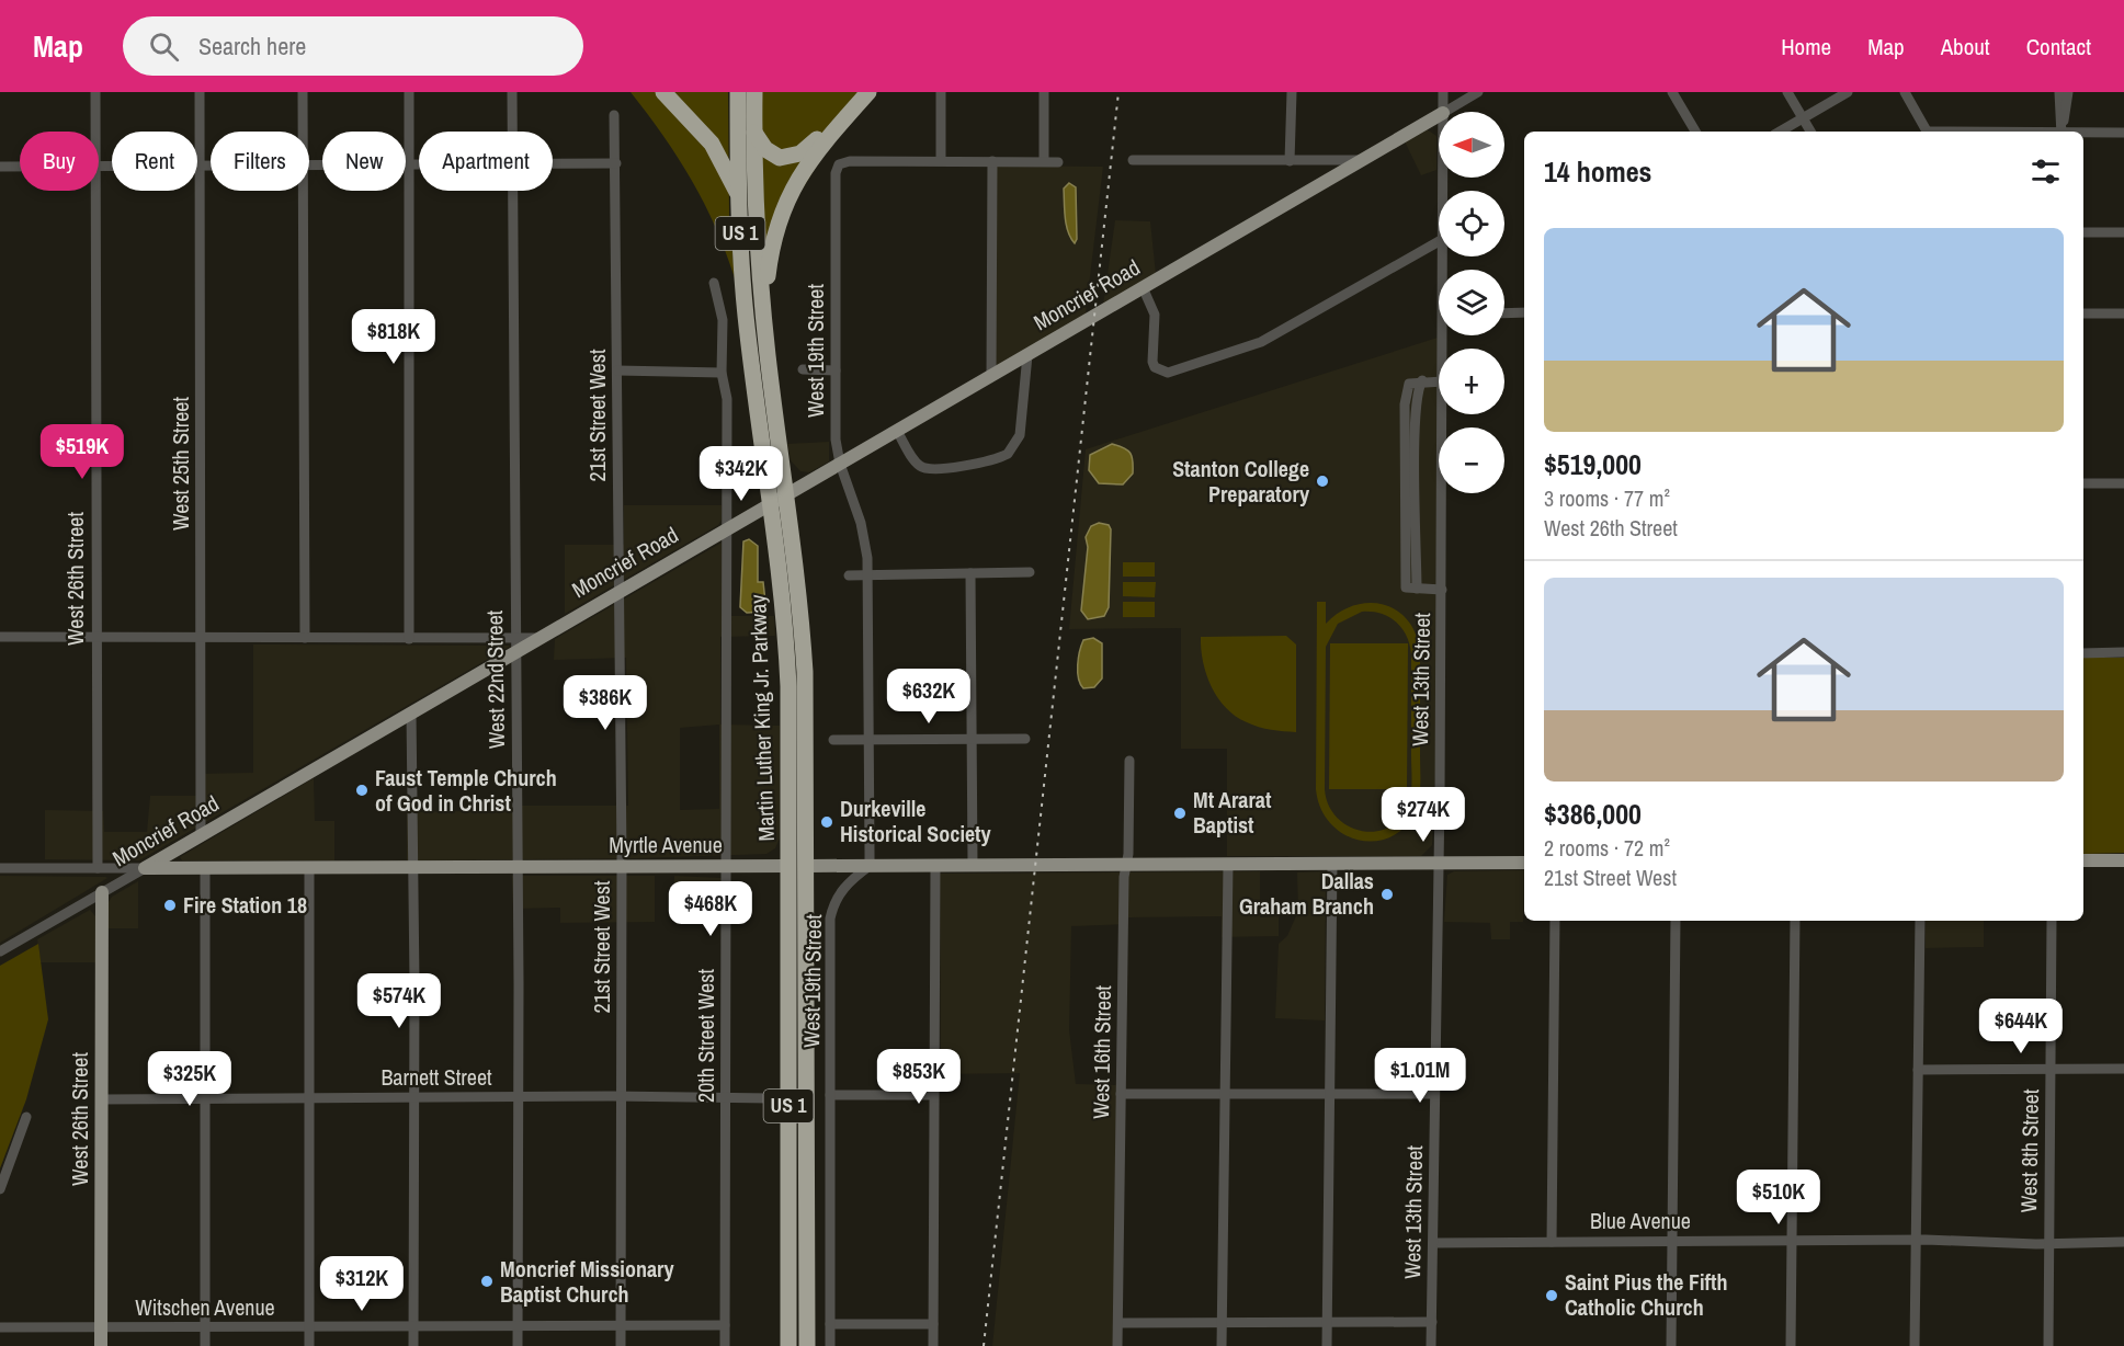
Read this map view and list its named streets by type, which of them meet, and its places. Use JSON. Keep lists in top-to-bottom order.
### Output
{
  "streets": {
    "highway": ["US 1", "Martin Luther King Jr. Parkway"],
    "main road": ["Moncrief Road", "West 26th Street", "Myrtle Avenue"],
    "street": [
      "West 19th Street",
      "21st Street West",
      "West 25th Street",
      "West 22nd Street",
      "West 13th Street",
      "20th Street West",
      "West 16th Street",
      "Barnett Street",
      "West 8th Street",
      "Blue Avenue",
      "Witschen Avenue"
    ]
  },
  "crossings": [
    ["Moncrief Road", "West 19th Street"],
    ["Moncrief Road", "21st Street West"],
    ["Moncrief Road", "West 25th Street"],
    ["Moncrief Road", "West 26th Street"],
    ["Moncrief Road", "West 22nd Street"],
    ["Moncrief Road", "Martin Luther King Jr. Parkway"],
    ["Moncrief Road", "Myrtle Avenue"],
    ["Moncrief Road", "20th Street West"],
    ["West 19th Street", "Myrtle Avenue"],
    ["21st Street West", "Myrtle Avenue"],
    ["21st Street West", "Barnett Street"],
    ["21st Street West", "Witschen Avenue"],
    ["West 26th Street", "Myrtle Avenue"],
    ["West 26th Street", "Barnett Street"],
    ["West 26th Street", "Witschen Avenue"],
    ["West 22nd Street", "Myrtle Avenue"],
    ["West 22nd Street", "Barnett Street"],
    ["West 22nd Street", "Witschen Avenue"],
    ["West 13th Street", "Myrtle Avenue"],
    ["West 13th Street", "Blue Avenue"],
    ["Martin Luther King Jr. Parkway", "Myrtle Avenue"],
    ["Myrtle Avenue", "20th Street West"],
    ["Myrtle Avenue", "West 16th Street"],
    ["20th Street West", "Barnett Street"],
    ["20th Street West", "Witschen Avenue"],
    ["West 8th Street", "Blue Avenue"]
  ],
  "places": [
    "Stanton College Preparatory",
    "Faust Temple Church of God in Christ",
    "Mt Ararat Baptist",
    "Durkeville Historical Society",
    "Dallas Graham Branch",
    "Fire Station 18",
    "Moncrief Missionary Baptist Church",
    "Saint Pius the Fifth Catholic Church"
  ],
  "north": "left",
  "page": {
    "header": "Map",
    "search": "Search here",
    "nav": [
      "Home",
      "Map",
      "About",
      "Contact"
    ],
    "map_buttons": ["+", "−"],
    "chip": [
      "Buy",
      "Rent",
      "Filters",
      "New",
      "Apartment"
    ],
    "heading": "14 homes",
    "list": [
      {
        "name": "$519,000",
        "note": "3 rooms · 77 m² · West 26th Street"
      },
      {
        "name": "$386,000",
        "note": "2 rooms · 72 m² · 21st Street West"
      }
    ],
    "price": [
      "$818K",
      "$519K",
      "$342K",
      "$632K",
      "$386K",
      "$274K",
      "$468K",
      "$574K",
      "$644K",
      "$1.01M",
      "$853K",
      "$325K",
      "$510K",
      "$312K"
    ]
  }
}
